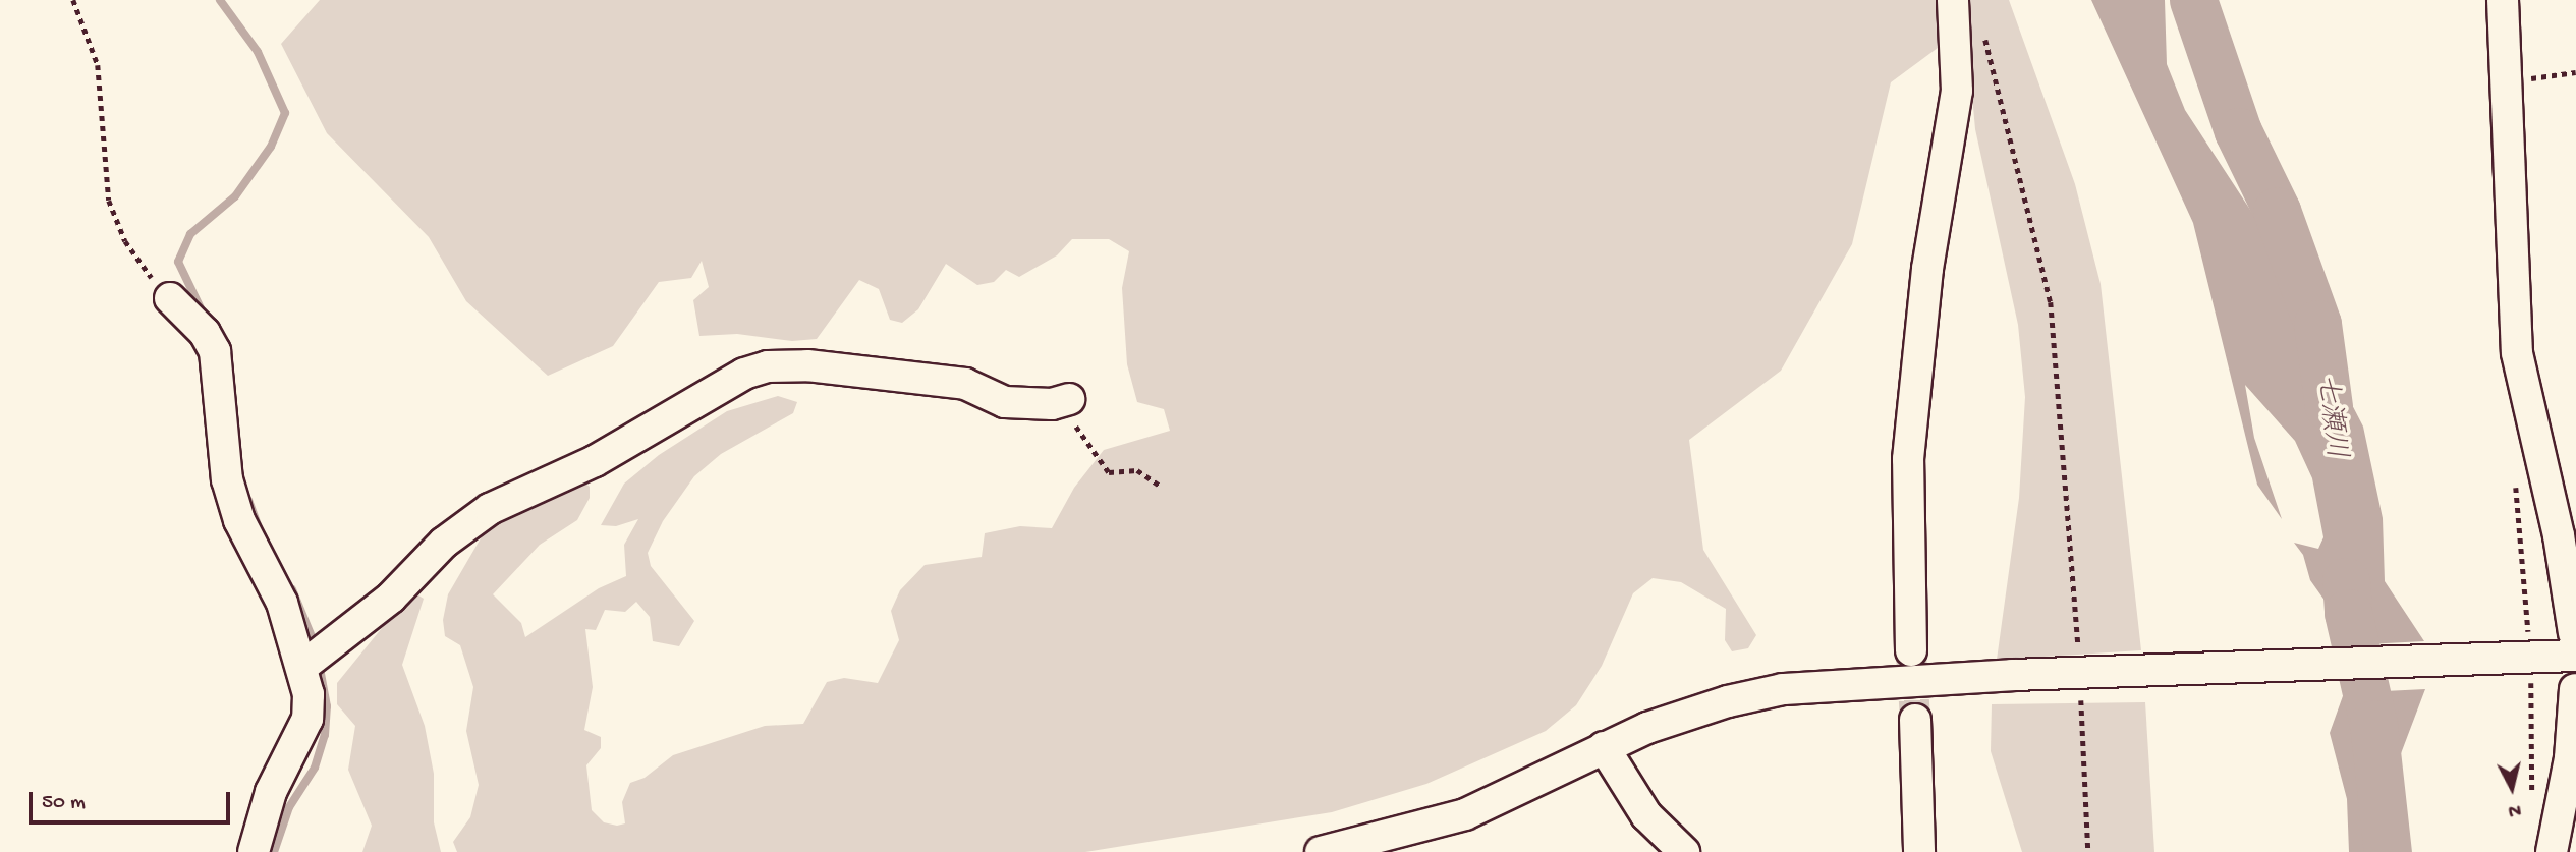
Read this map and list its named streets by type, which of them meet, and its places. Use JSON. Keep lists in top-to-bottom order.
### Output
{
  "water": ["七瀬川"],
  "scale_bar": "50 m",
  "north": "bottom"
}
